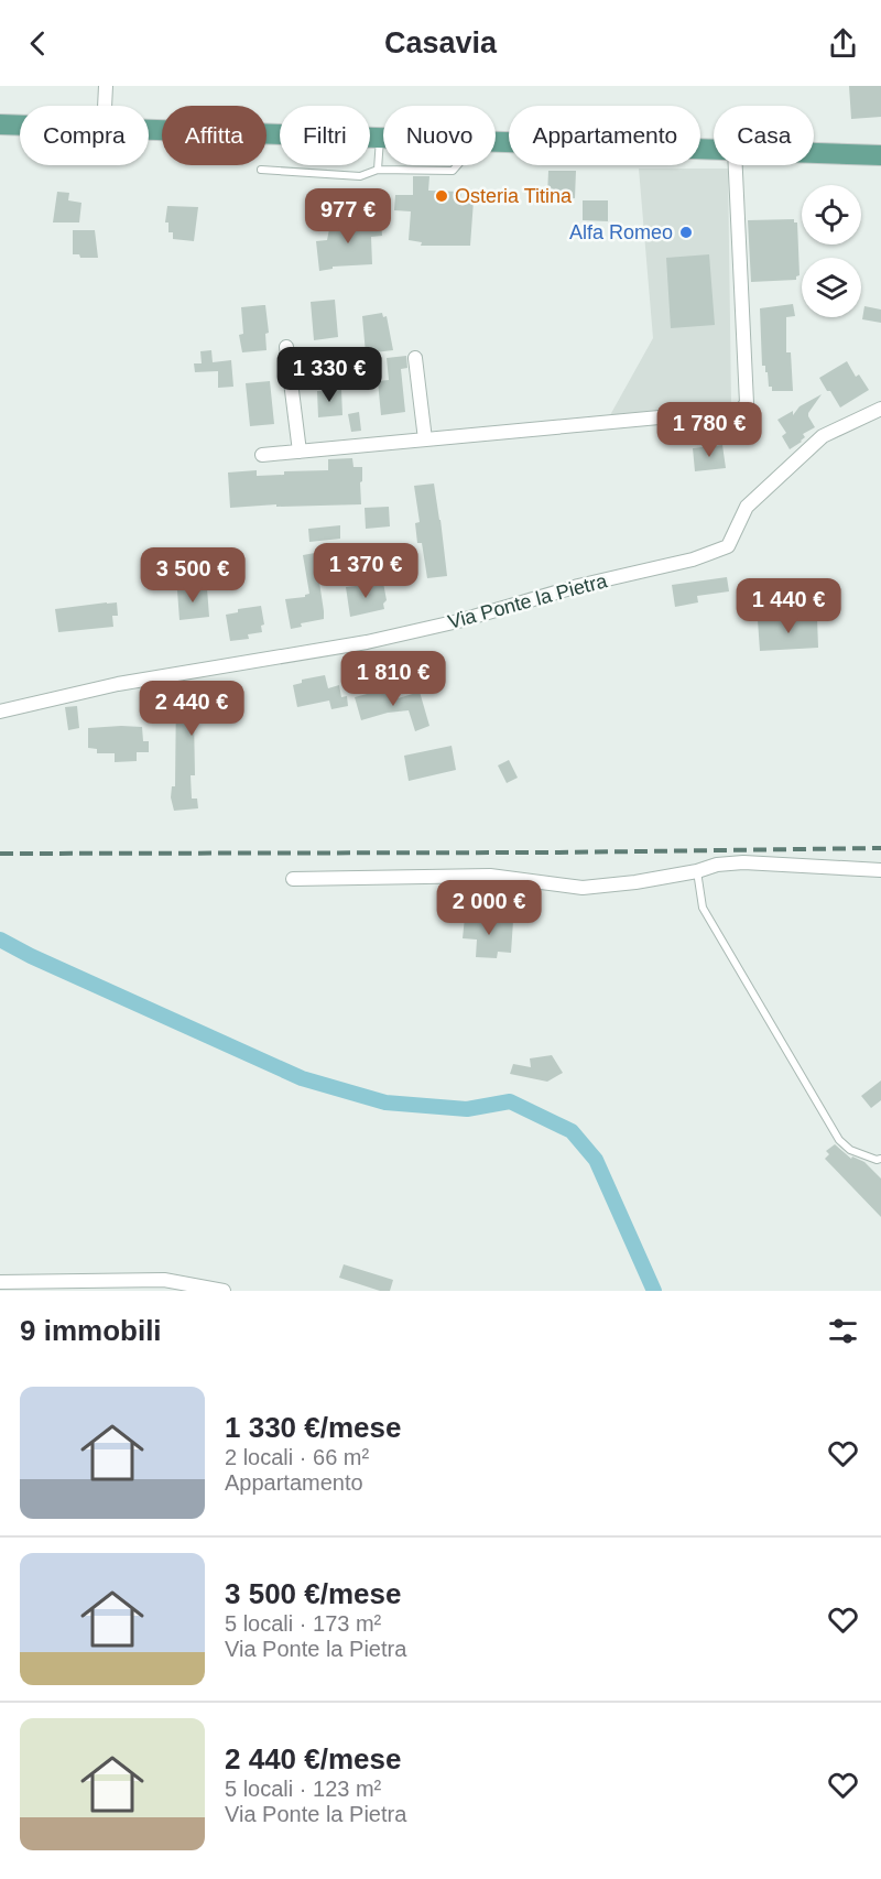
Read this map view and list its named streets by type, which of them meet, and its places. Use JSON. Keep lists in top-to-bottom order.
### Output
{
  "streets": {
    "street": ["Via Ponte la Pietra"]
  },
  "places": ["Osteria Titina", "Alfa Romeo"],
  "page": {
    "header": "Casavia",
    "chip": [
      "Compra",
      "Affitta",
      "Filtri",
      "Nuovo",
      "Appartamento",
      "Casa"
    ],
    "price": [
      "977 €",
      "1 330 €",
      "1 780 €",
      "1 370 €",
      "3 500 €",
      "1 440 €",
      "1 810 €",
      "2 440 €",
      "2 000 €"
    ],
    "heading": "9 immobili",
    "list": [
      {
        "name": "1 330 €/mese",
        "note": "2 locali · 66 m² · Appartamento"
      },
      {
        "name": "3 500 €/mese",
        "note": "5 locali · 173 m² · Via Ponte la Pietra"
      },
      {
        "name": "2 440 €/mese",
        "note": "5 locali · 123 m² · Via Ponte la Pietra"
      }
    ]
  }
}
